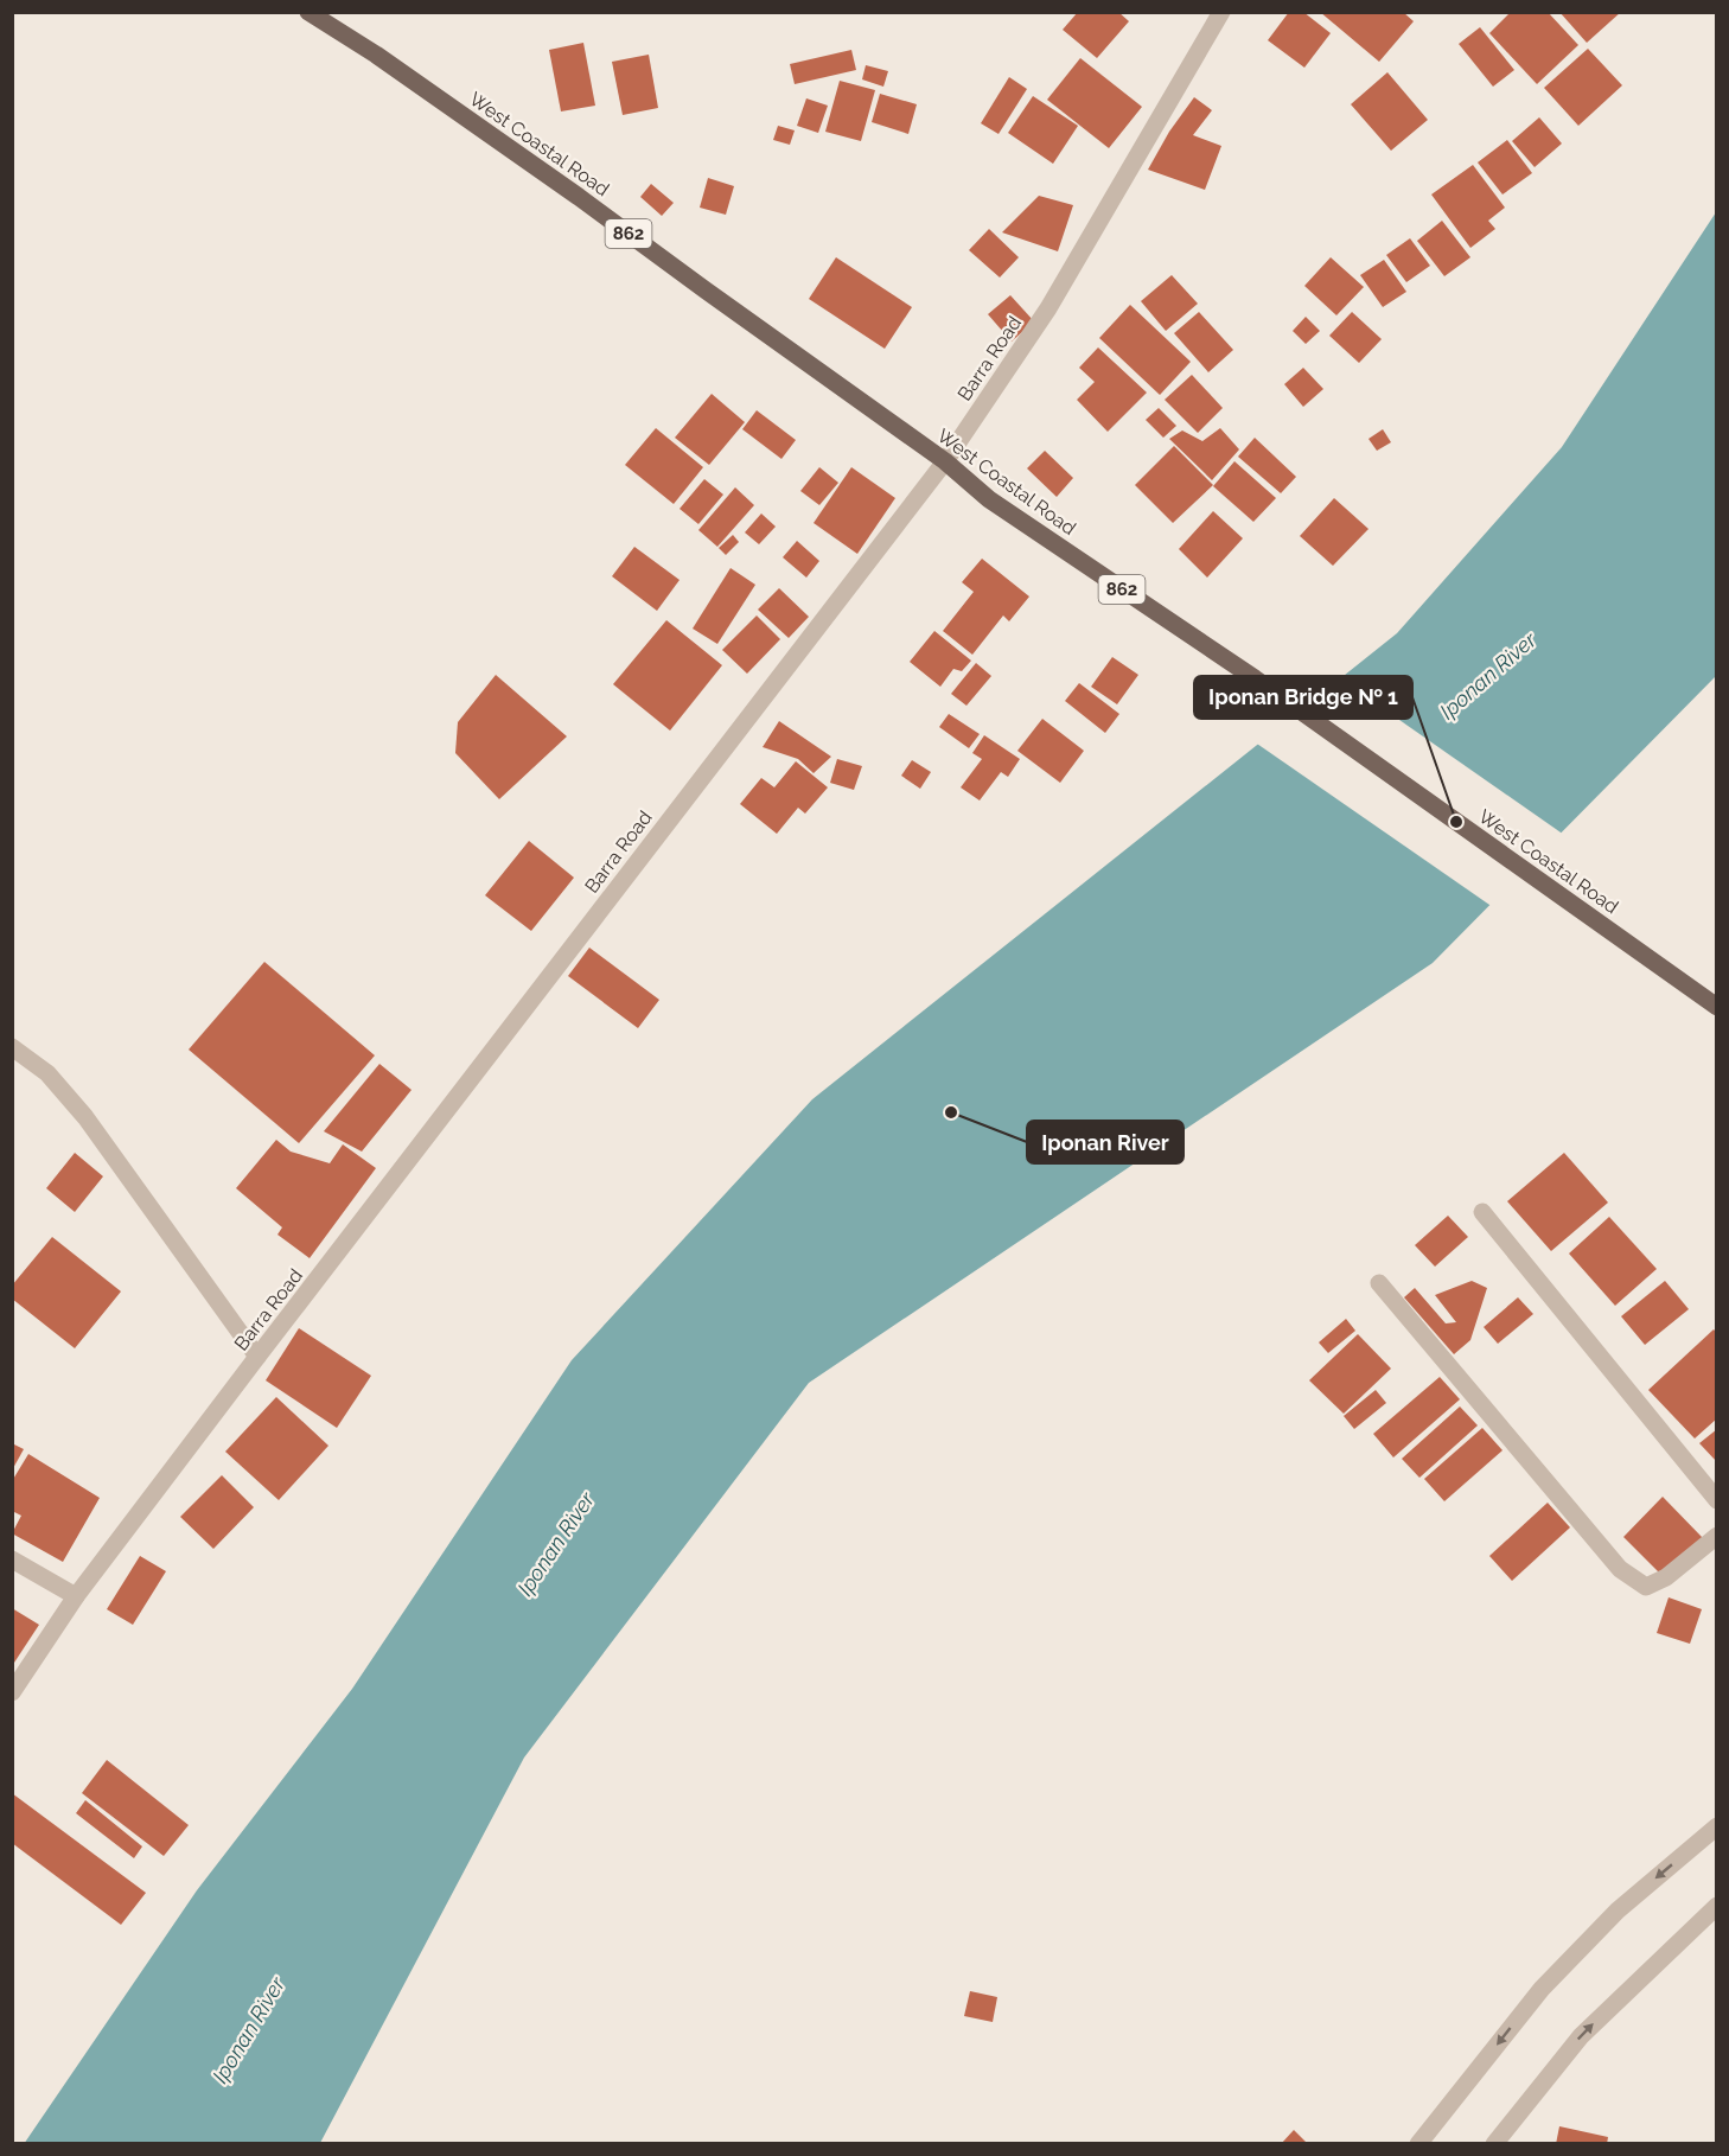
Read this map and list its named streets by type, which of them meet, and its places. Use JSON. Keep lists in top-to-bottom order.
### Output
{
  "streets": {
    "main road": ["West Coastal Road", "862"],
    "street": ["Barra Road"]
  },
  "crossings": [
    ["West Coastal Road", "Barra Road"]
  ],
  "water": ["Iponan River"],
  "places": ["Iponan Bridge № 1", "Iponan River"]
}
